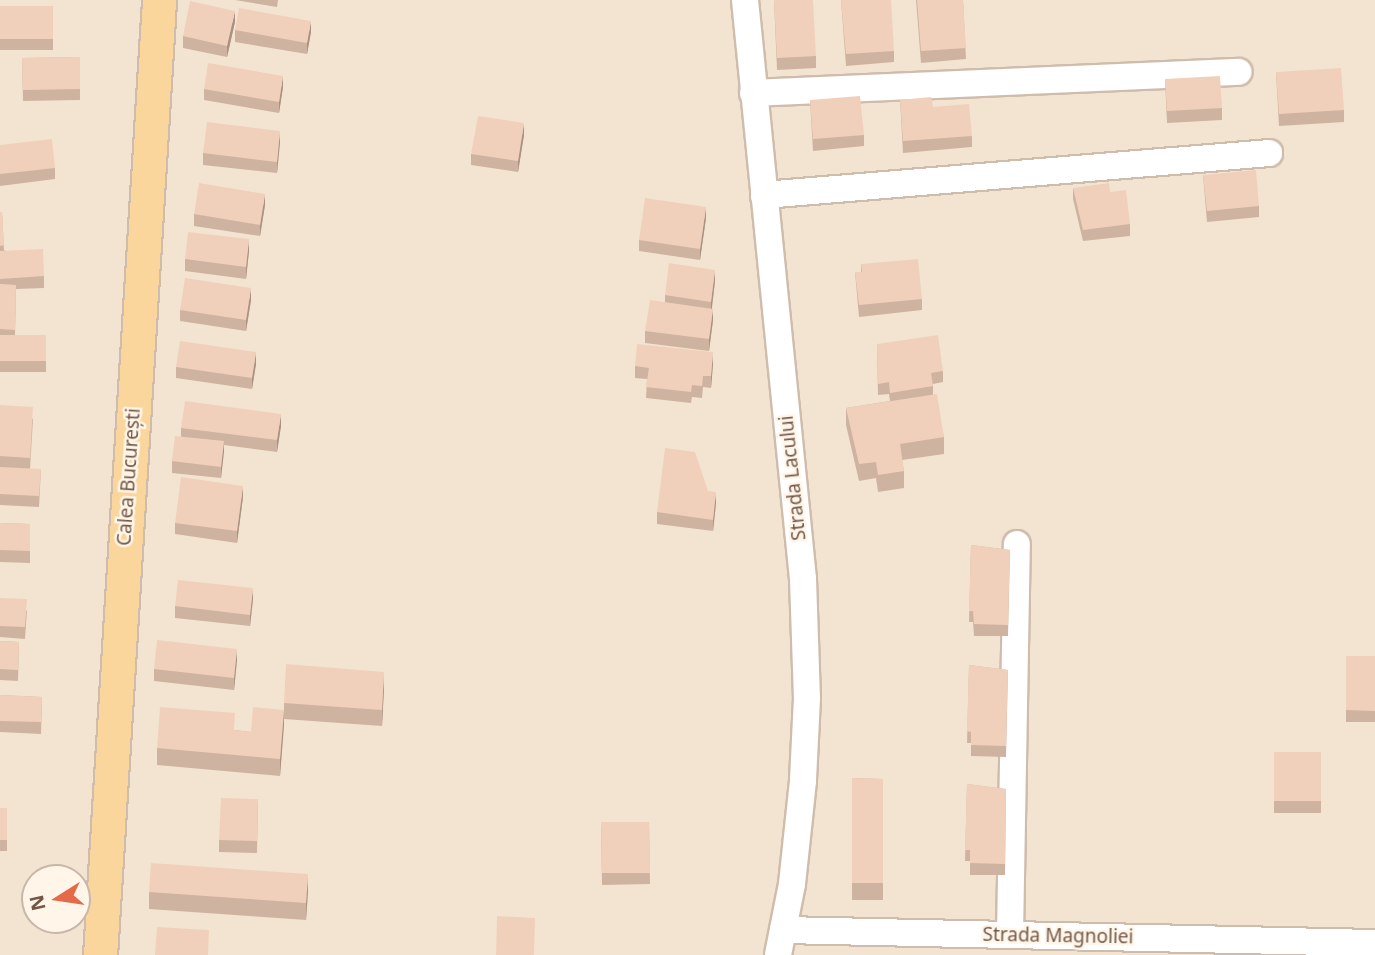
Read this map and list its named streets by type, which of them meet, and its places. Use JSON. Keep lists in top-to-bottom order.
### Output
{
  "streets": {
    "main road": ["Calea București"],
    "street": ["Strada Lacului", "Strada Magnoliei"]
  },
  "crossings": [
    ["Strada Lacului", "Strada Magnoliei"]
  ],
  "north": "left"
}
